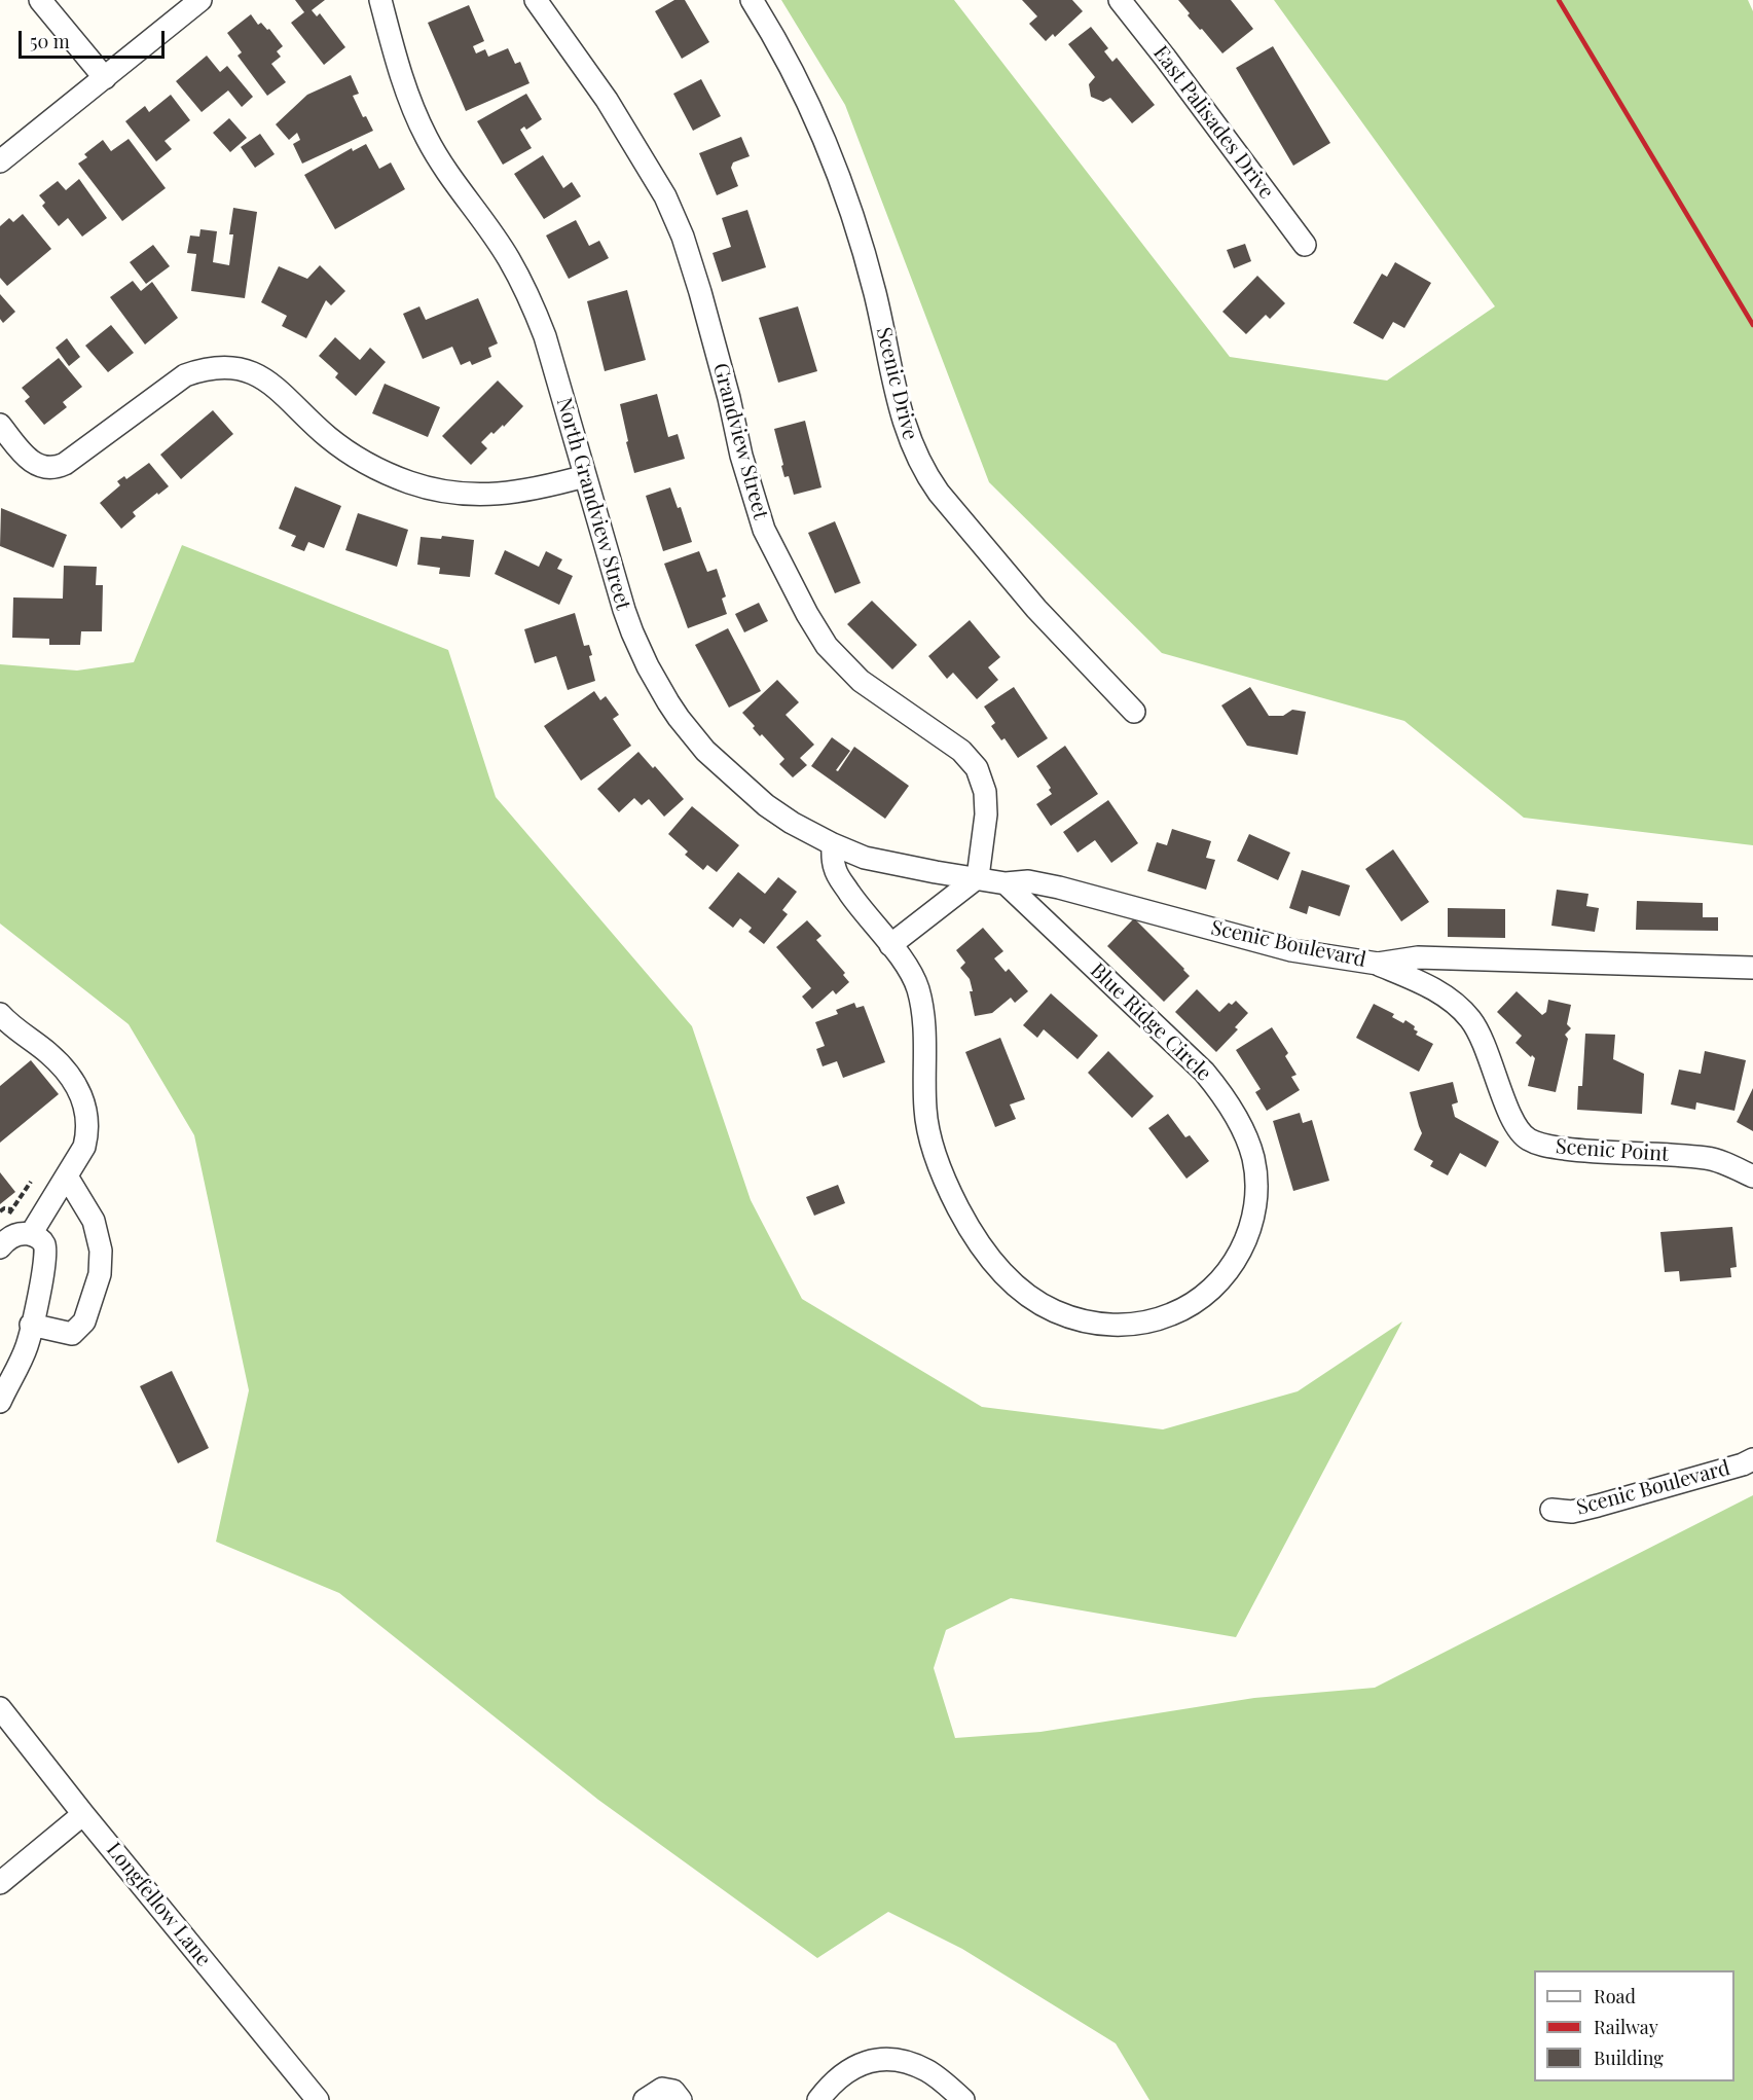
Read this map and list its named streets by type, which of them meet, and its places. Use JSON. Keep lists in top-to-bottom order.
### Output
{
  "streets": {
    "street": [
      "East Palisades Drive",
      "Scenic Drive",
      "Grandview Street",
      "North Grandview Street",
      "Scenic Boulevard",
      "Blue Ridge Circle",
      "Scenic Point",
      "Longfellow Lane"
    ]
  },
  "crossings": [
    ["Grandview Street", "Scenic Boulevard"],
    ["North Grandview Street", "Scenic Boulevard"],
    ["Scenic Boulevard", "Blue Ridge Circle"],
    ["Scenic Boulevard", "Scenic Point"]
  ],
  "legend": ["Road", "Railway", "Building"],
  "scale_bar": "50 m"
}
